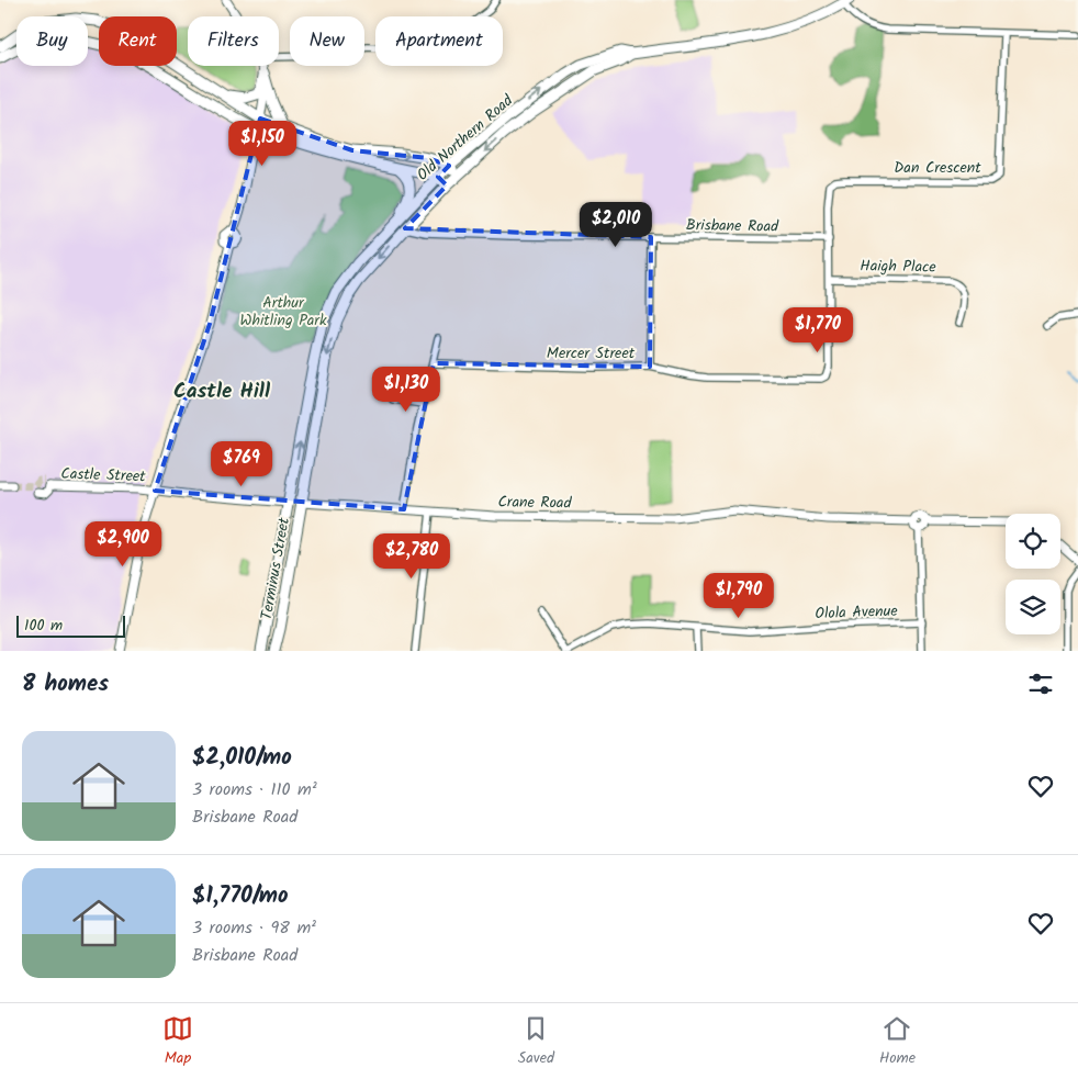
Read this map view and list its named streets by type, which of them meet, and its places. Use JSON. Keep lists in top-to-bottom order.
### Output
{
  "streets": {
    "main road": ["Old Northern Road", "Crane Road", "Terminus Street"],
    "street": [
      "Dan Crescent",
      "Brisbane Road",
      "Haigh Place",
      "Mercer Street",
      "Castle Street",
      "Olola Avenue"
    ]
  },
  "crossings": [
    ["Old Northern Road", "Brisbane Road"],
    ["Old Northern Road", "Terminus Street"],
    ["Dan Crescent", "Brisbane Road"],
    ["Brisbane Road", "Mercer Street"],
    ["Castle Street", "Crane Road"],
    ["Crane Road", "Terminus Street"]
  ],
  "districts": ["Castle Hill"],
  "parks": ["Arthur Whitling Park"],
  "scale_bar": "100 m",
  "page": {
    "chip": [
      "Buy",
      "Rent",
      "Filters",
      "New",
      "Apartment"
    ],
    "price": [
      "$1,150",
      "$2,010",
      "$1,770",
      "$1,130",
      "$769",
      "$2,900",
      "$2,780",
      "$1,790"
    ],
    "scale": "100 m",
    "heading": "8 homes",
    "list": [
      {
        "name": "$2,010/mo",
        "note": "3 rooms · 110 m² · Brisbane Road"
      },
      {
        "name": "$1,770/mo",
        "note": "3 rooms · 98 m² · Brisbane Road"
      }
    ],
    "tabs": ["Map", "Saved", "Home"]
  }
}
